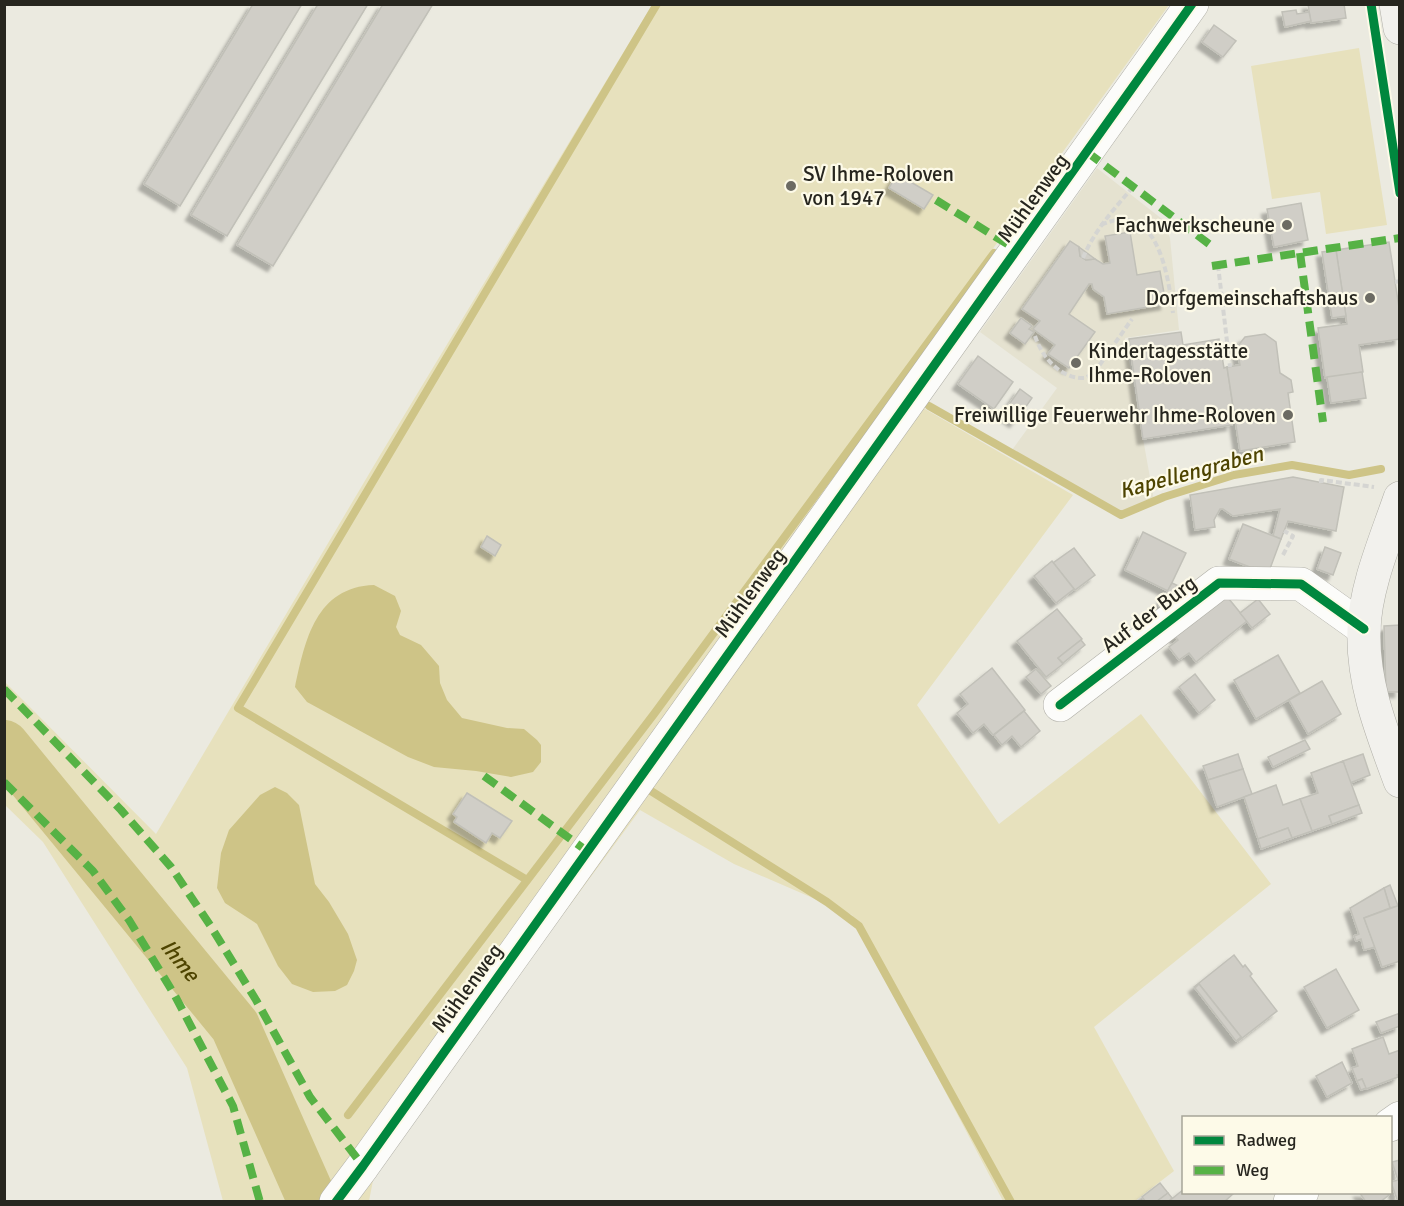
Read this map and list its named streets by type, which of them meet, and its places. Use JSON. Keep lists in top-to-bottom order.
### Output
{
  "streets": {
    "street": ["Mühlenweg", "Auf der Burg"]
  },
  "water": ["Kapellengraben", "Ihme"],
  "places": [
    "SV Ihme-Roloven von 1947",
    "Fachwerkscheune",
    "Dorfgemeinschaftshaus",
    "Kindertagesstätte Ihme-Roloven",
    "Freiwillige Feuerwehr Ihme-Roloven"
  ],
  "legend": ["Radweg", "Weg"]
}
